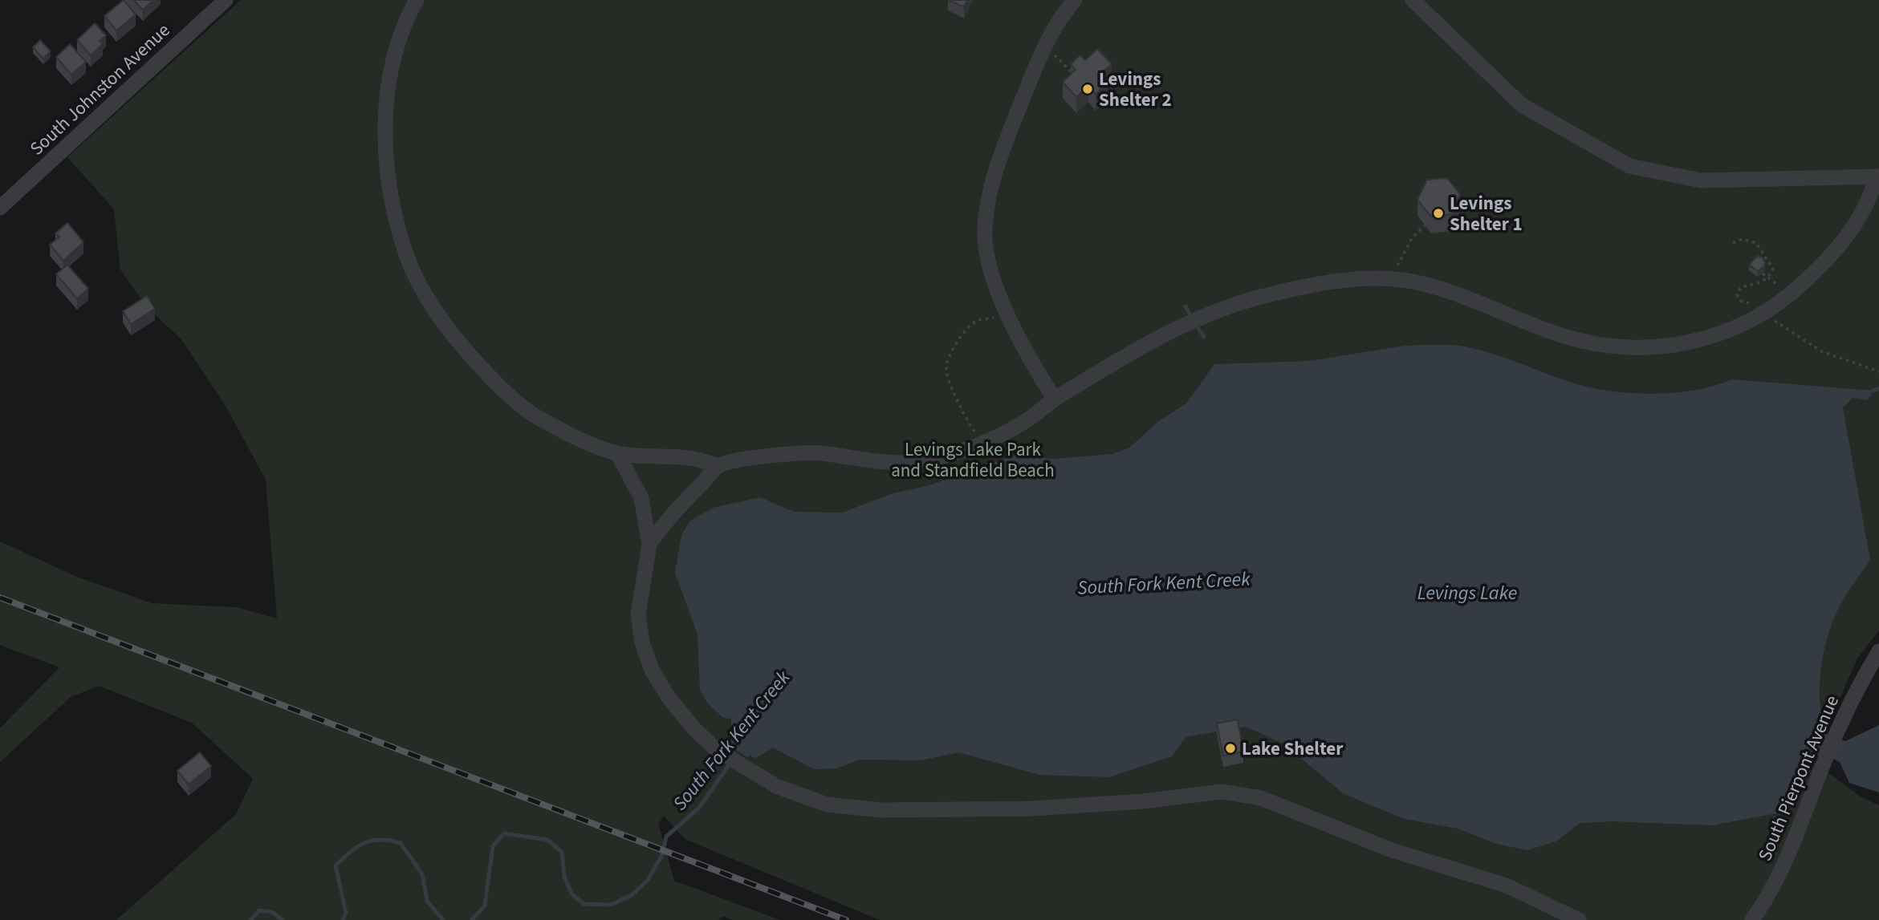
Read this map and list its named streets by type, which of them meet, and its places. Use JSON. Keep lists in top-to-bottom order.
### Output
{
  "streets": {
    "street": ["South Johnston Avenue", "South Pierpont Avenue"]
  },
  "water": ["South Fork Kent Creek", "Levings Lake"],
  "parks": ["Levings Lake Park and Standfield Beach"],
  "places": ["Levings Shelter 2", "Levings Shelter 1", "Lake Shelter"]
}
